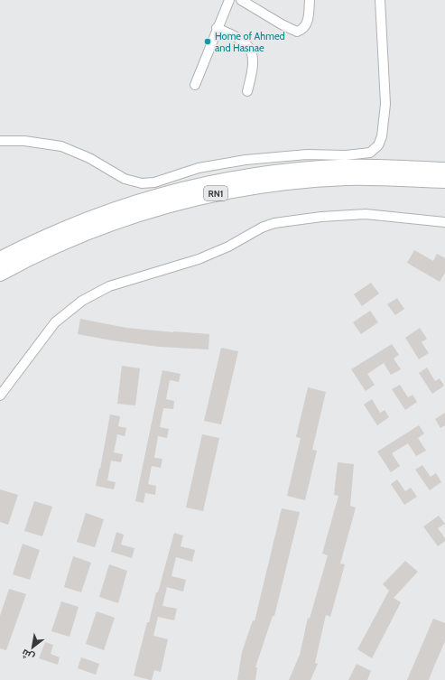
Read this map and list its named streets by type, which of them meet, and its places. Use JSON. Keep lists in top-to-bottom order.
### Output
{
  "streets": {
    "highway": ["RN1"]
  },
  "places": ["Home of Ahmed and Hasnae"],
  "north": "bottom left"
}
